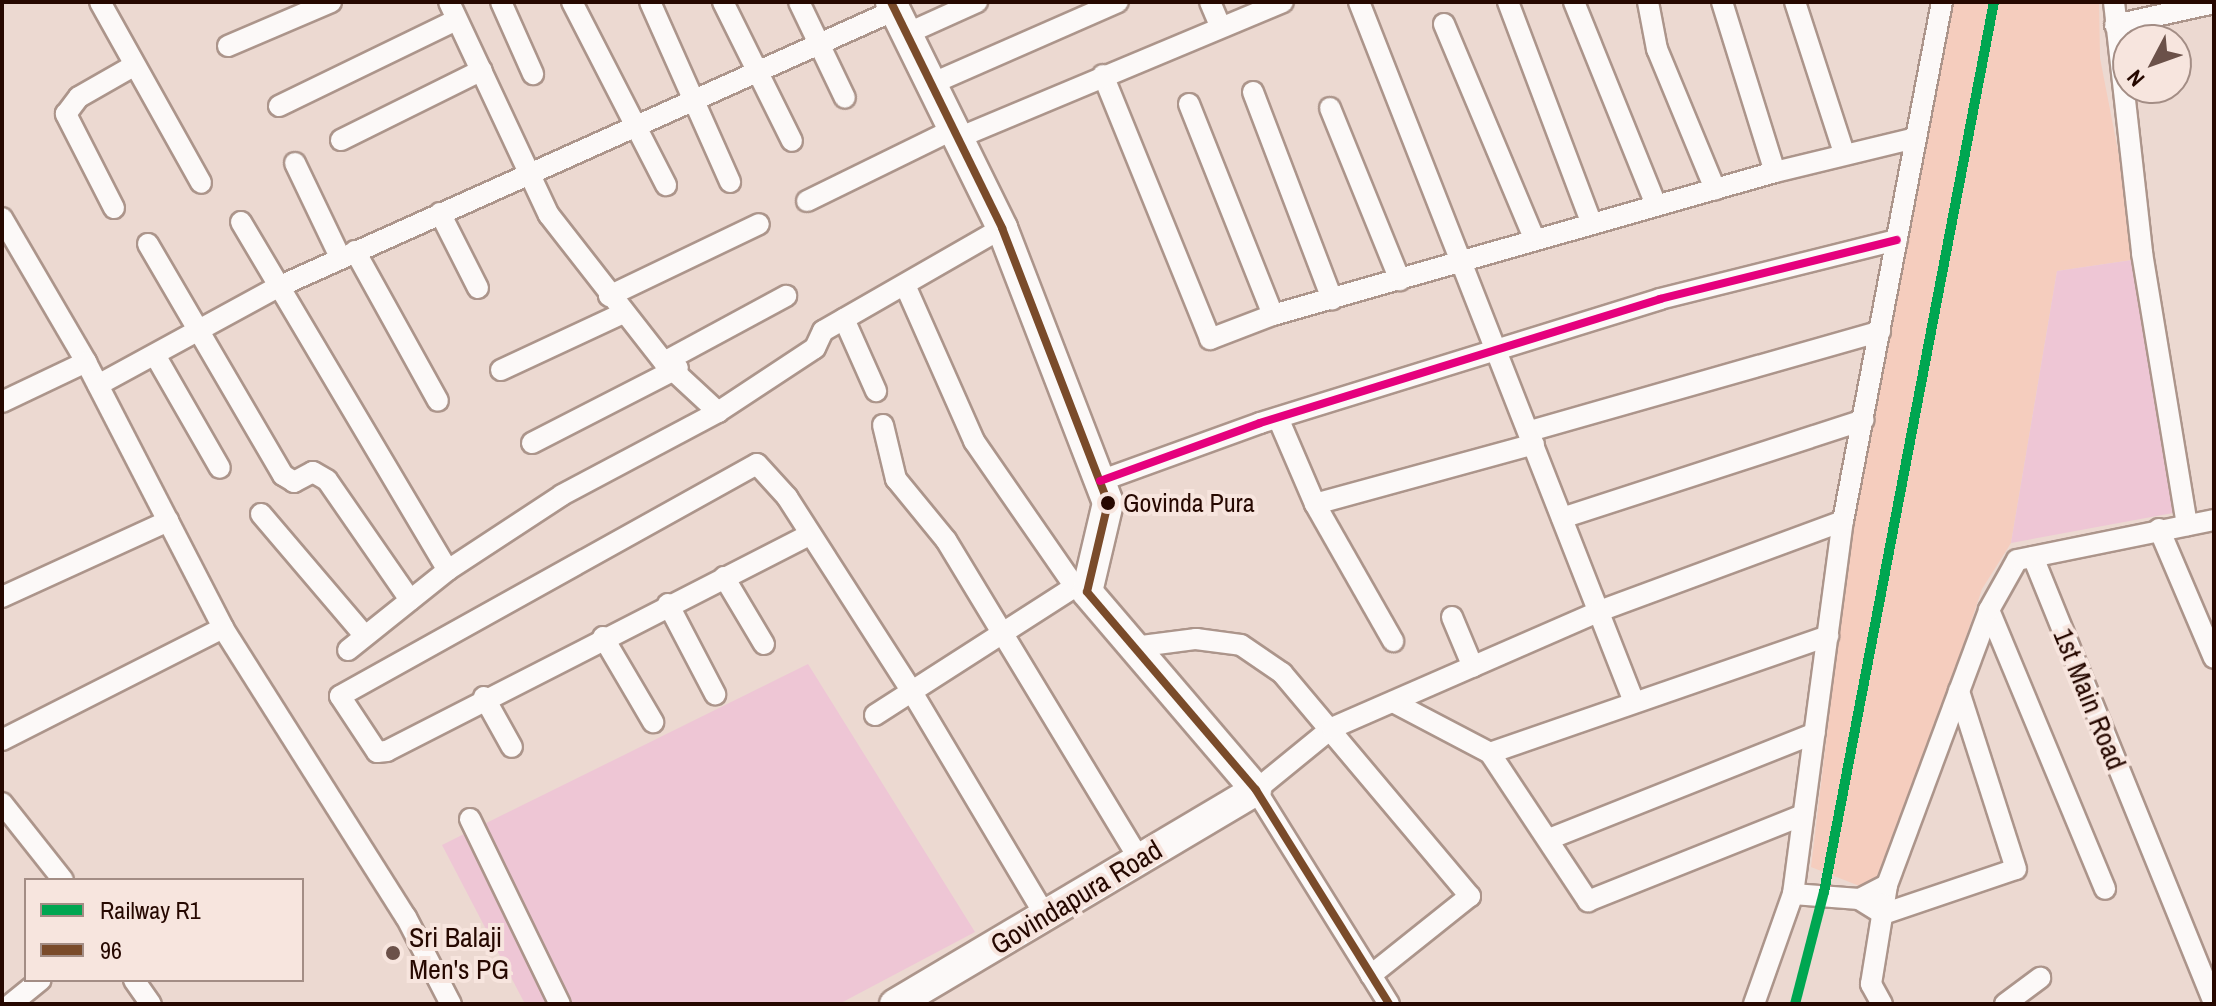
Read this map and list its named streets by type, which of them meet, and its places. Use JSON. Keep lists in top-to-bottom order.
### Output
{
  "streets": {
    "street": ["1st Main Road", "Govindapura Road"]
  },
  "places": ["Govinda Pura", "Sri Balaji Men's PG"],
  "lines": ["rail line R1", "transit line 96"],
  "legend": ["Railway R1", "96"],
  "north": "bottom left"
}
